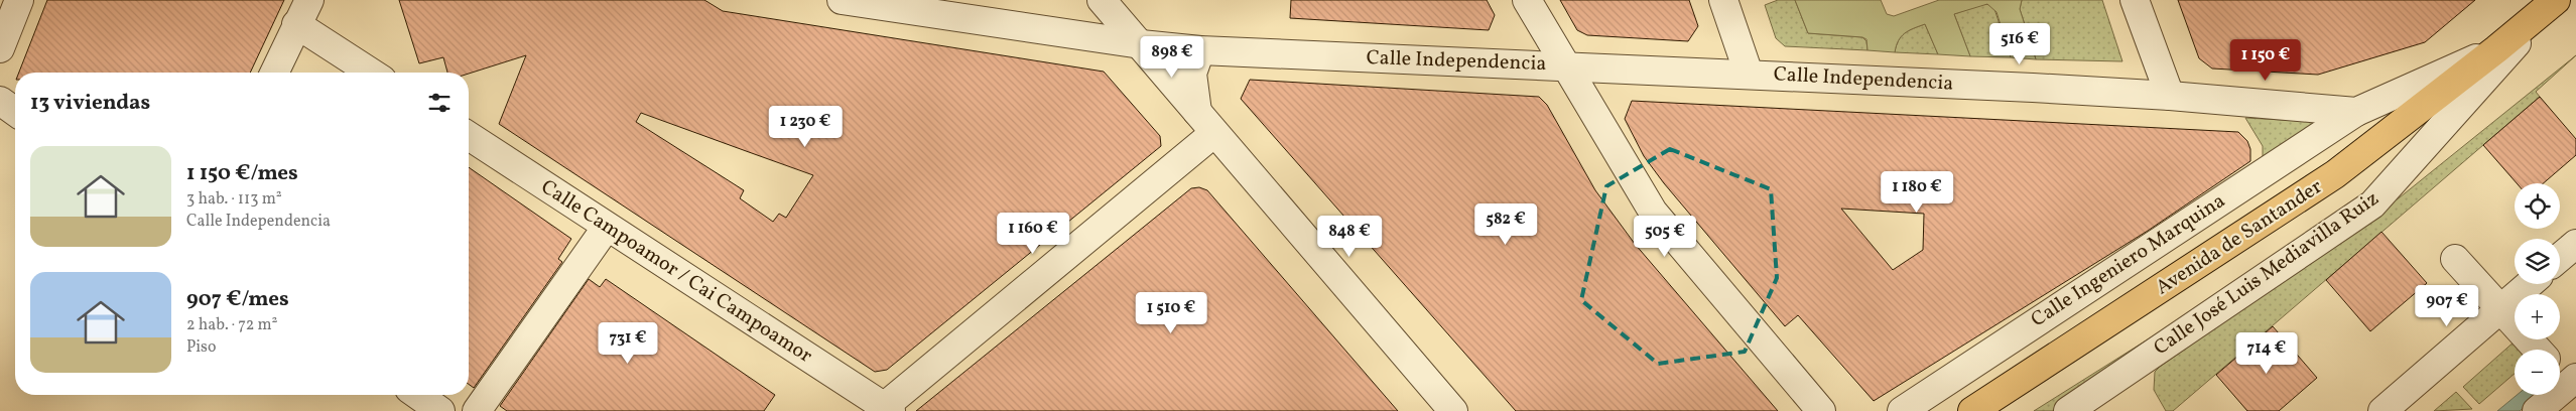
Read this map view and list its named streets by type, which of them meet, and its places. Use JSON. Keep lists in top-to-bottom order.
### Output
{
  "streets": {
    "highway": ["Calle Independencia", "Avenida de Santander"],
    "street": ["Calle Ingeniero Marquina", "Calle Campoamor / Cai Campoamor", "Calle José Luis Mediavilla Ruiz"]
  },
  "crossings": [
    ["Calle Independencia", "Avenida de Santander"],
    ["Calle Independencia", "Calle Ingeniero Marquina"],
    ["Calle Independencia", "Calle José Luis Mediavilla Ruiz"]
  ],
  "page": {
    "price": [
      "516 €",
      "898 €",
      "1 150 €",
      "1 230 €",
      "1 180 €",
      "582 €",
      "1 160 €",
      "848 €",
      "505 €",
      "907 €",
      "1 510 €",
      "731 €",
      "714 €"
    ],
    "heading": "13 viviendas",
    "list": [
      {
        "name": "1 150 €/mes",
        "note": "3 hab. · 113 m² · Calle Independencia"
      },
      {
        "name": "907 €/mes",
        "note": "2 hab. · 72 m² · Piso"
      }
    ],
    "map_buttons": ["+", "−"]
  }
}
